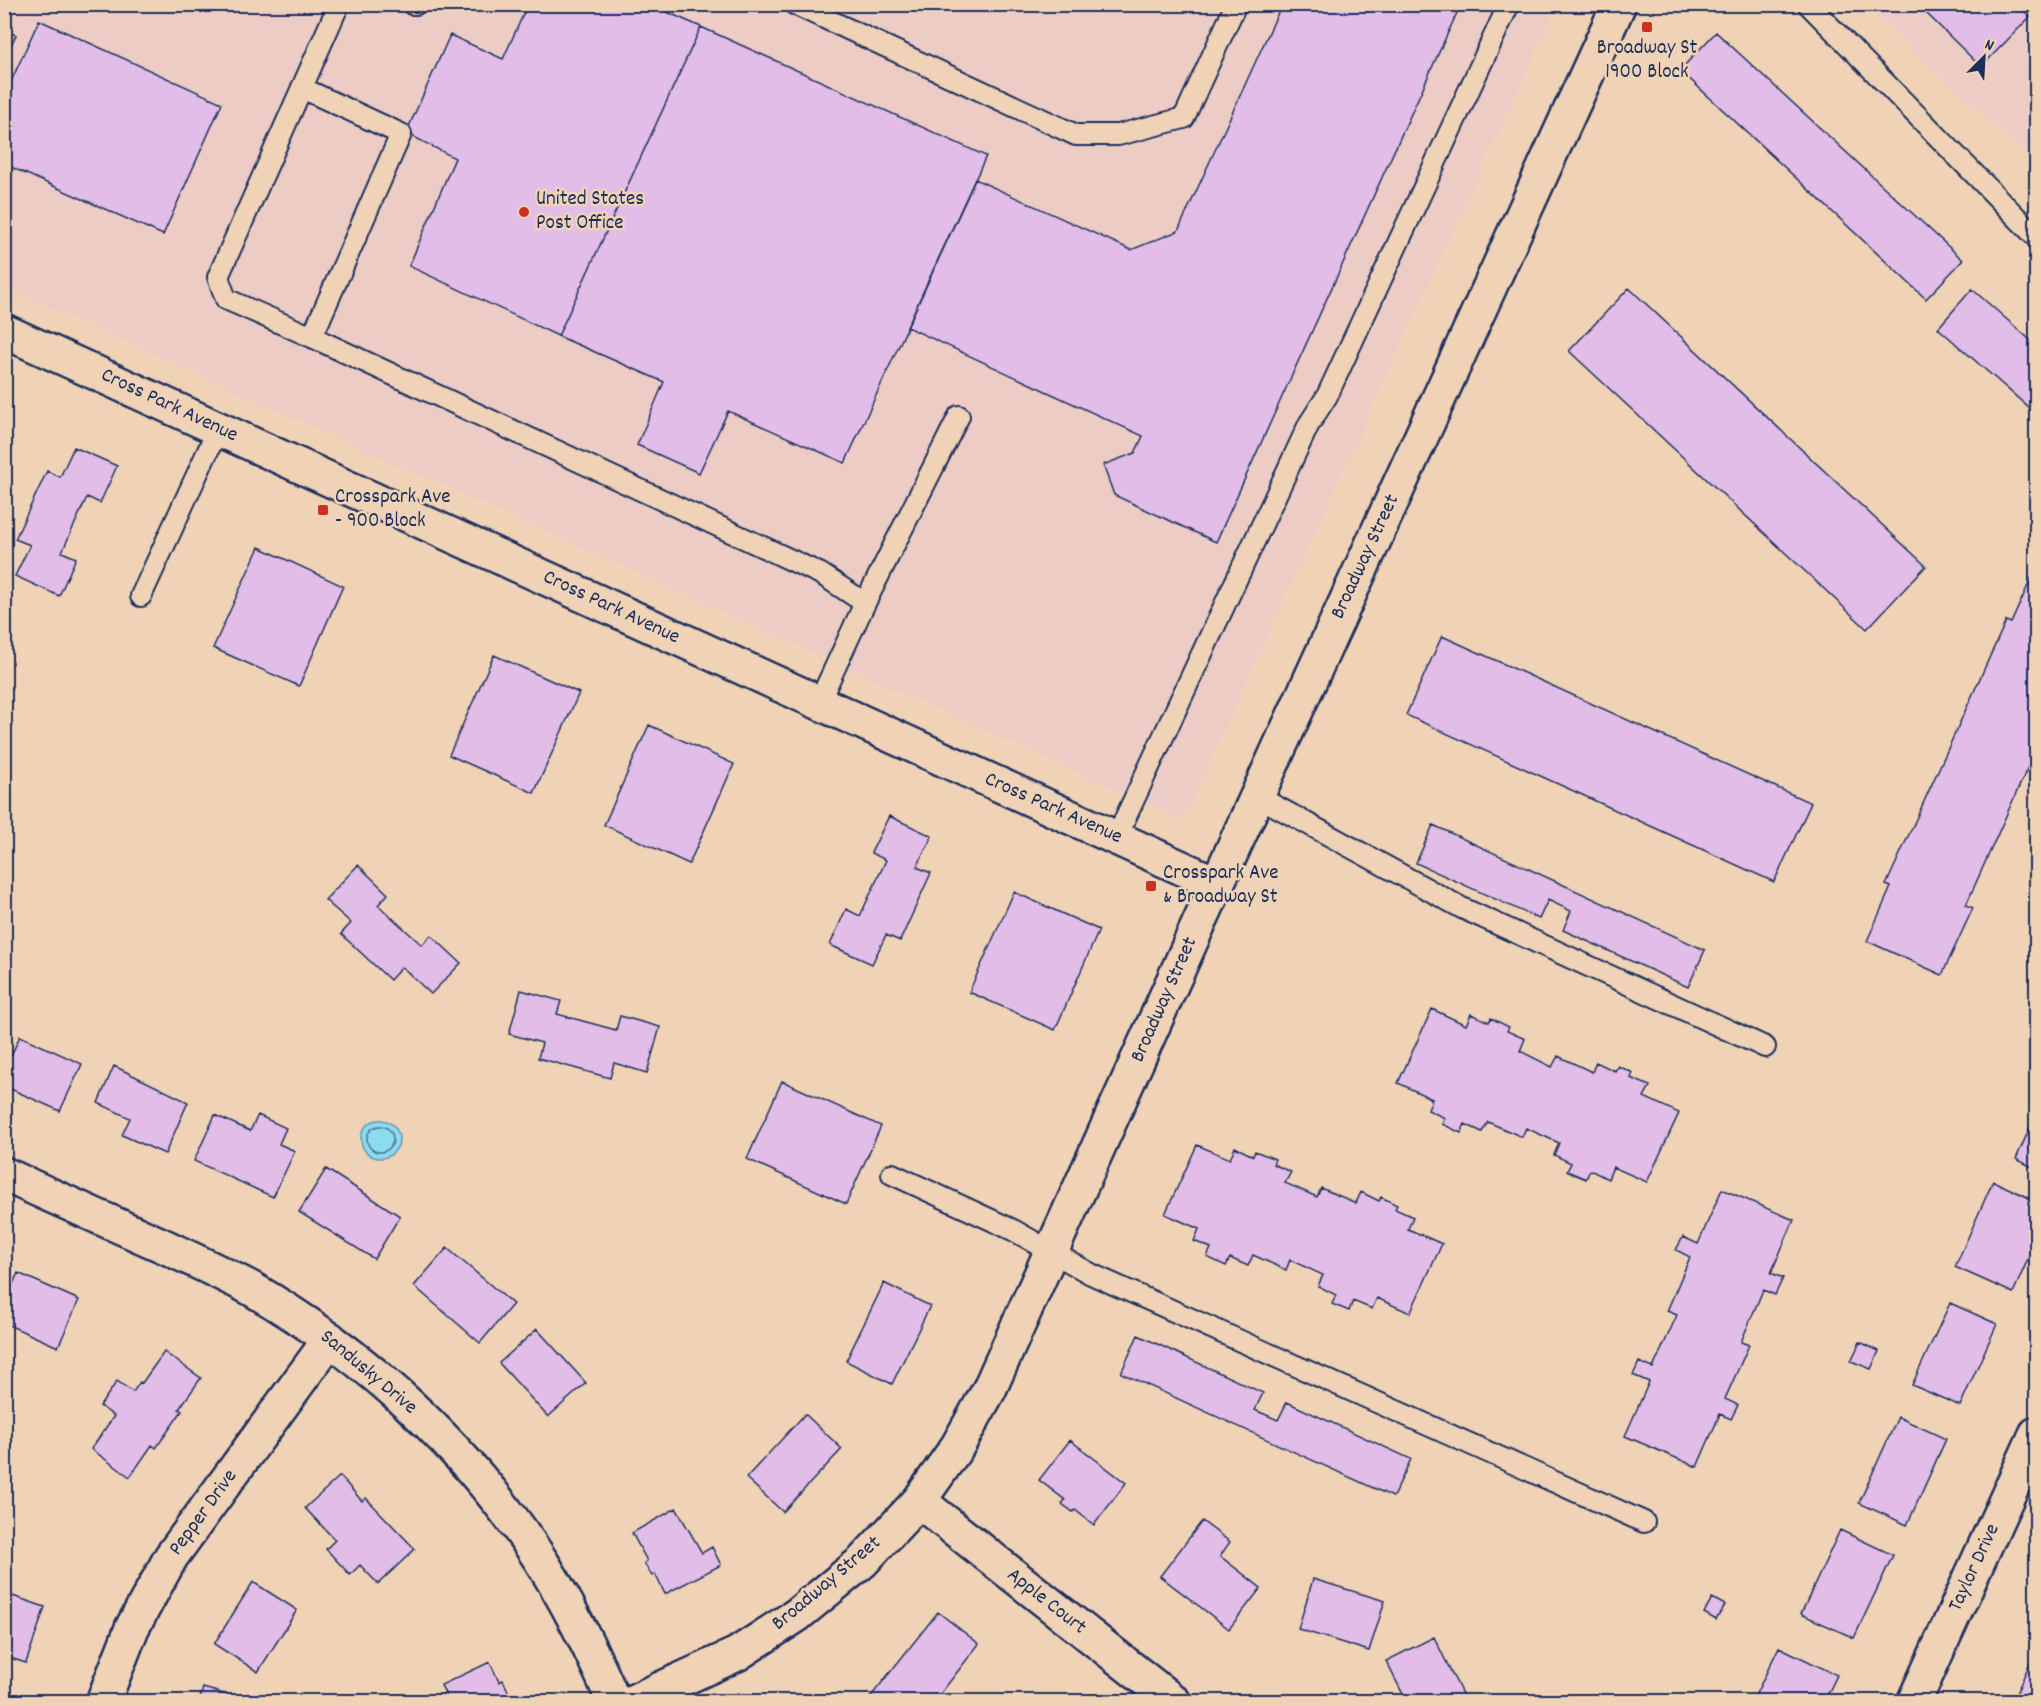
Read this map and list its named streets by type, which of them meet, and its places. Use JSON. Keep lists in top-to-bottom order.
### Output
{
  "streets": {
    "street": [
      "Cross Park Avenue",
      "Broadway Street",
      "Sandusky Drive",
      "Pepper Drive",
      "Taylor Drive",
      "Apple Court"
    ]
  },
  "crossings": [
    ["Cross Park Avenue", "Broadway Street"],
    ["Broadway Street", "Apple Court"],
    ["Sandusky Drive", "Pepper Drive"]
  ],
  "places": {
    "transit": ["Broadway St 1900 Block", "Crosspark Ave - 900 Block", "Crosspark Ave & Broadway St"],
    "other": ["United States Post Office"]
  },
  "north": "top right"
}
